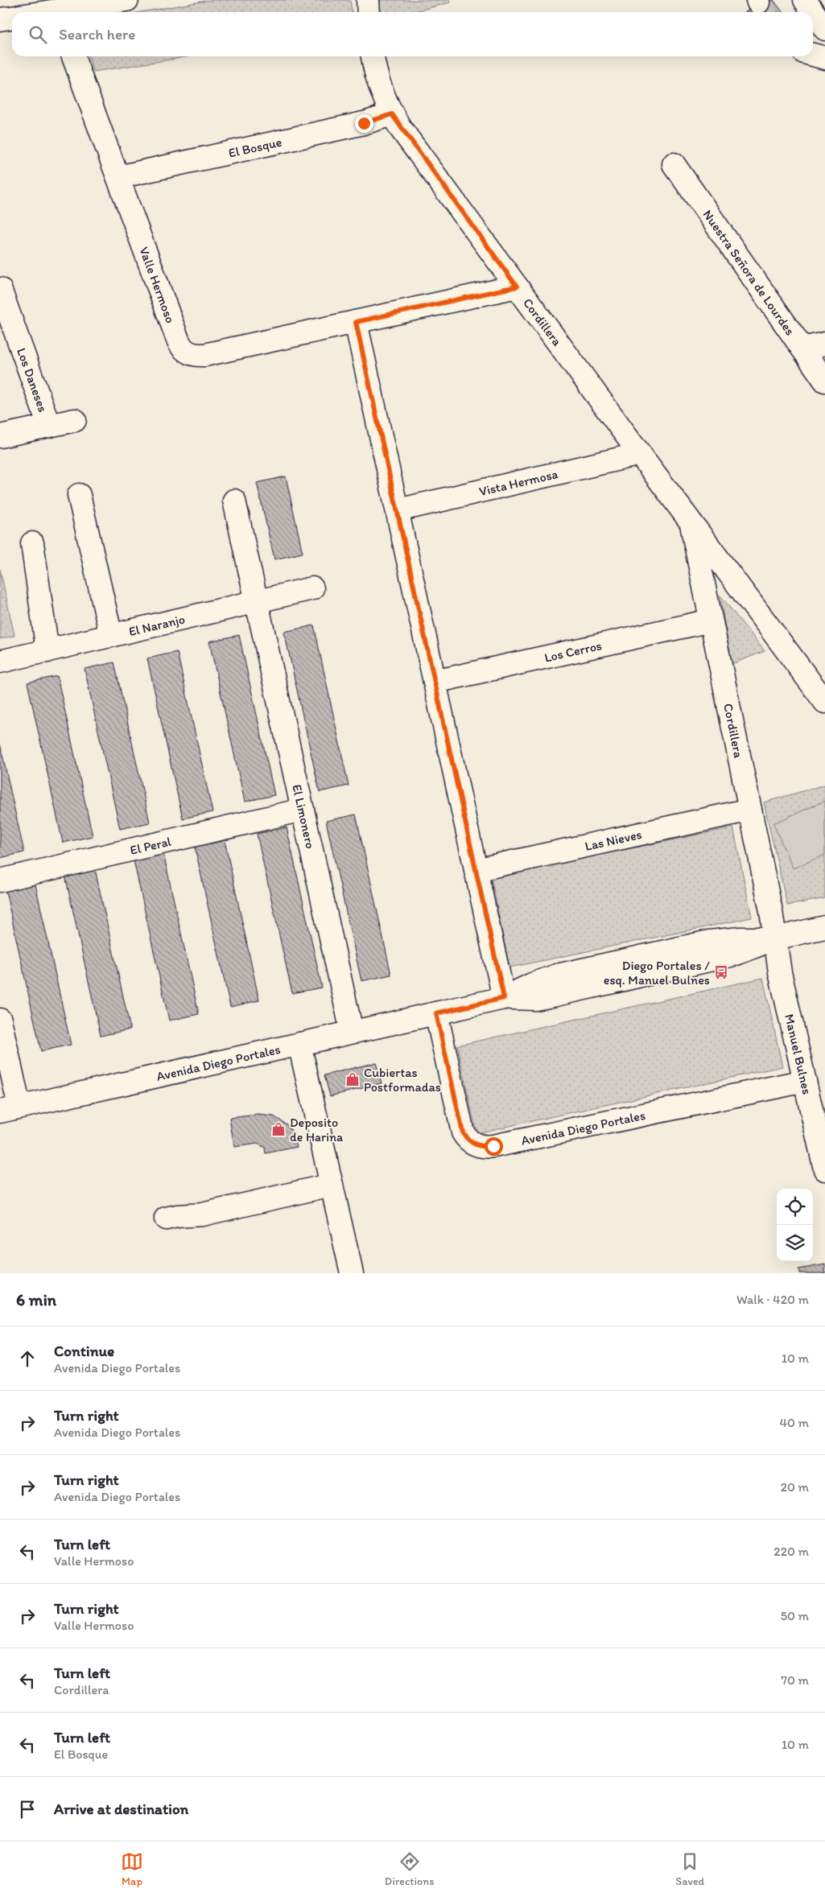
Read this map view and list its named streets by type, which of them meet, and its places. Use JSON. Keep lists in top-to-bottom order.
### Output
{
  "streets": {
    "street": [
      "El Bosque",
      "Nuestra Señora de Lourdes",
      "Valle Hermoso",
      "Cordillera",
      "Los Daneses",
      "Vista Hermosa",
      "El Naranjo",
      "Los Cerros",
      "El Limonero",
      "Las Nieves",
      "El Peral",
      "Manuel Bulnes",
      "Avenida Diego Portales"
    ]
  },
  "crossings": [
    ["El Bosque", "Valle Hermoso"],
    ["El Bosque", "Cordillera"],
    ["Valle Hermoso", "Cordillera"],
    ["Cordillera", "Vista Hermosa"],
    ["Cordillera", "Los Cerros"],
    ["Cordillera", "Las Nieves"],
    ["Cordillera", "Manuel Bulnes"],
    ["Cordillera", "Avenida Diego Portales"],
    ["El Naranjo", "El Limonero"],
    ["El Limonero", "El Peral"],
    ["El Limonero", "Avenida Diego Portales"],
    ["Manuel Bulnes", "Avenida Diego Portales"]
  ],
  "places": {
    "bus stop": ["Diego Portales / esq. Manuel Bulnes"],
    "shop": ["Cubiertas Postformadas", "Deposito de Harina"]
  },
  "page": {
    "search": "Search here",
    "heading": ["6 min", "Walk · 420 m"],
    "list": [
      ["Continue", "Avenida Diego Portales", "10 m"],
      ["Turn right", "Avenida Diego Portales", "40 m"],
      ["Turn right", "Avenida Diego Portales", "20 m"],
      ["Turn left", "Valle Hermoso", "220 m"],
      ["Turn right", "Valle Hermoso", "50 m"],
      ["Turn left", "Cordillera", "70 m"],
      ["Turn left", "El Bosque", "10 m"],
      "Arrive at destination"
    ],
    "nav": ["Map", "Directions", "Saved"]
  }
}
